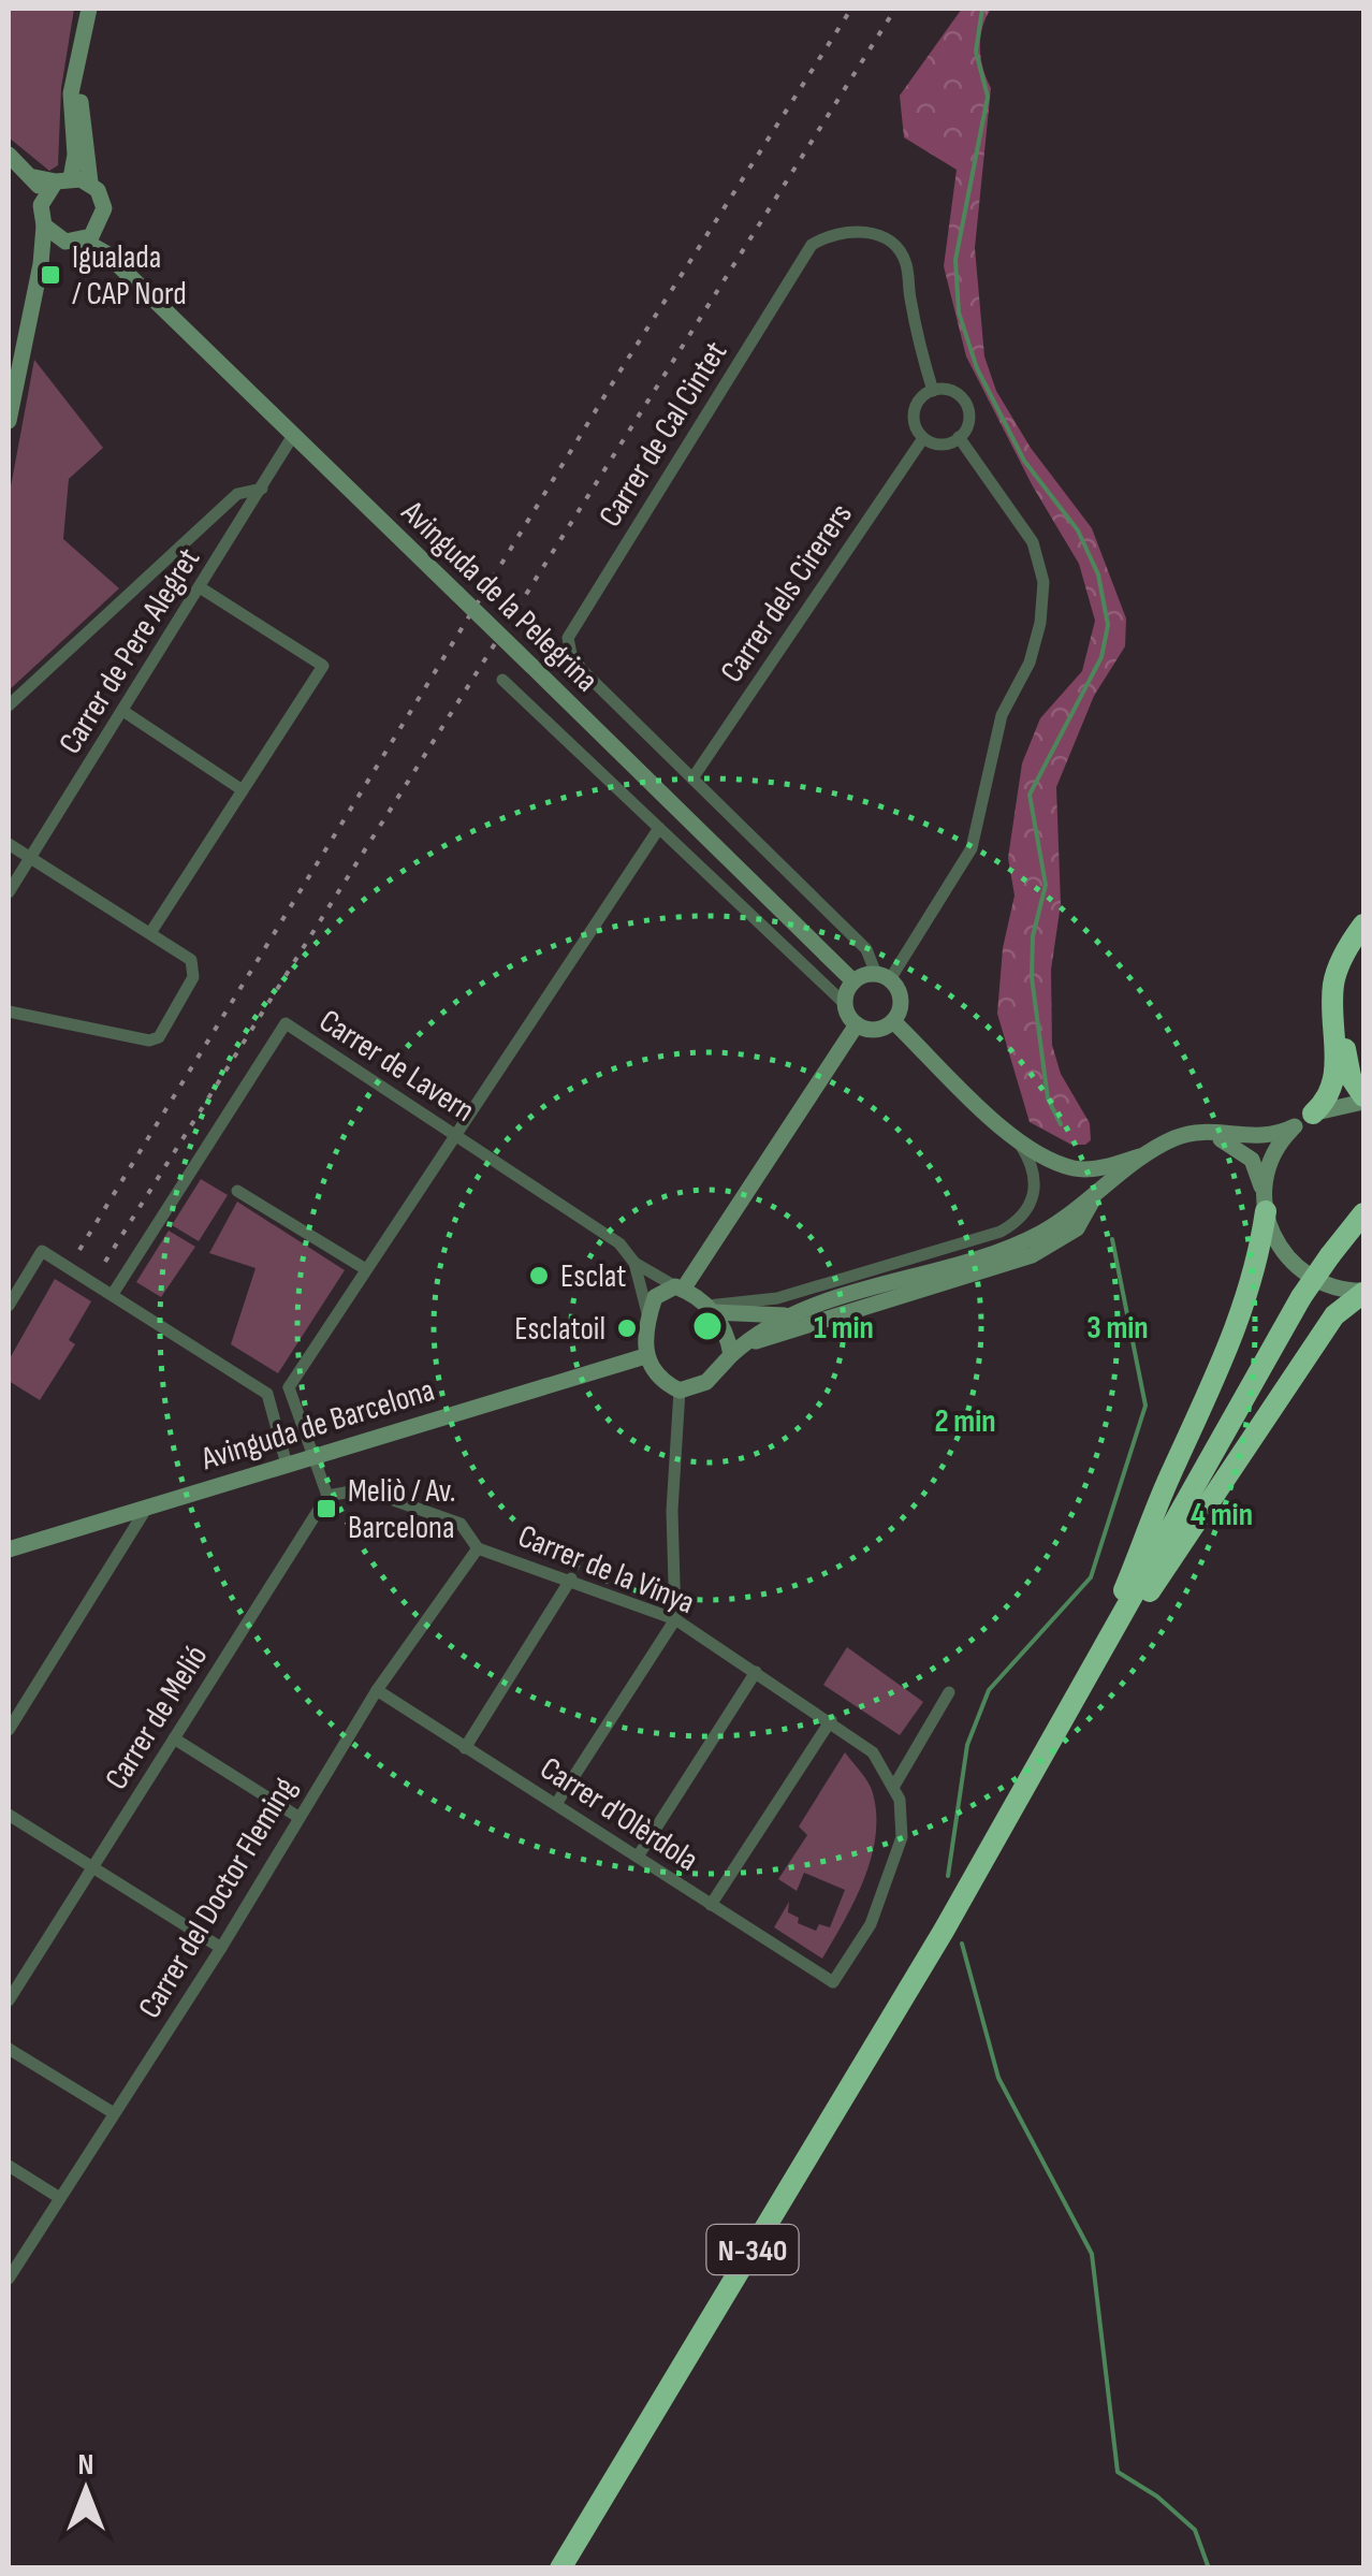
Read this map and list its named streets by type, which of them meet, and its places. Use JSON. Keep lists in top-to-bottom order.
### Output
{
  "streets": {
    "highway": ["N-340"],
    "street": [
      "Carrer de Cal Cintet",
      "Carrer dels Cirerers",
      "Avinguda de la Pelegrina",
      "Carrer de Pere Alegret",
      "Carrer de Lavern",
      "Avinguda de Barcelona",
      "Carrer de la Vinya",
      "Carrer de Melió",
      "Carrer d'Olèrdola",
      "Carrer del Doctor Fleming"
    ]
  },
  "crossings": [
    ["Carrer de Cal Cintet", "Carrer dels Cirerers"],
    ["Carrer de Cal Cintet", "Avinguda de la Pelegrina"],
    ["Carrer dels Cirerers", "Avinguda de la Pelegrina"],
    ["Avinguda de la Pelegrina", "Carrer de Pere Alegret"],
    ["Carrer de Lavern", "Avinguda de Barcelona"],
    ["Carrer de la Vinya", "Carrer de Melió"],
    ["Carrer de la Vinya", "Carrer d'Olèrdola"],
    ["Carrer de la Vinya", "Carrer del Doctor Fleming"],
    ["Carrer d'Olèrdola", "Carrer del Doctor Fleming"]
  ],
  "places": {
    "transit": ["Igualada / CAP Nord", "Meliò / Av. Barcelona"],
    "other": ["Esclat", "Esclatoil"]
  },
  "north": "top",
  "rings": [
    "1 min",
    "3 min",
    "2 min",
    "4 min"
  ]
}
